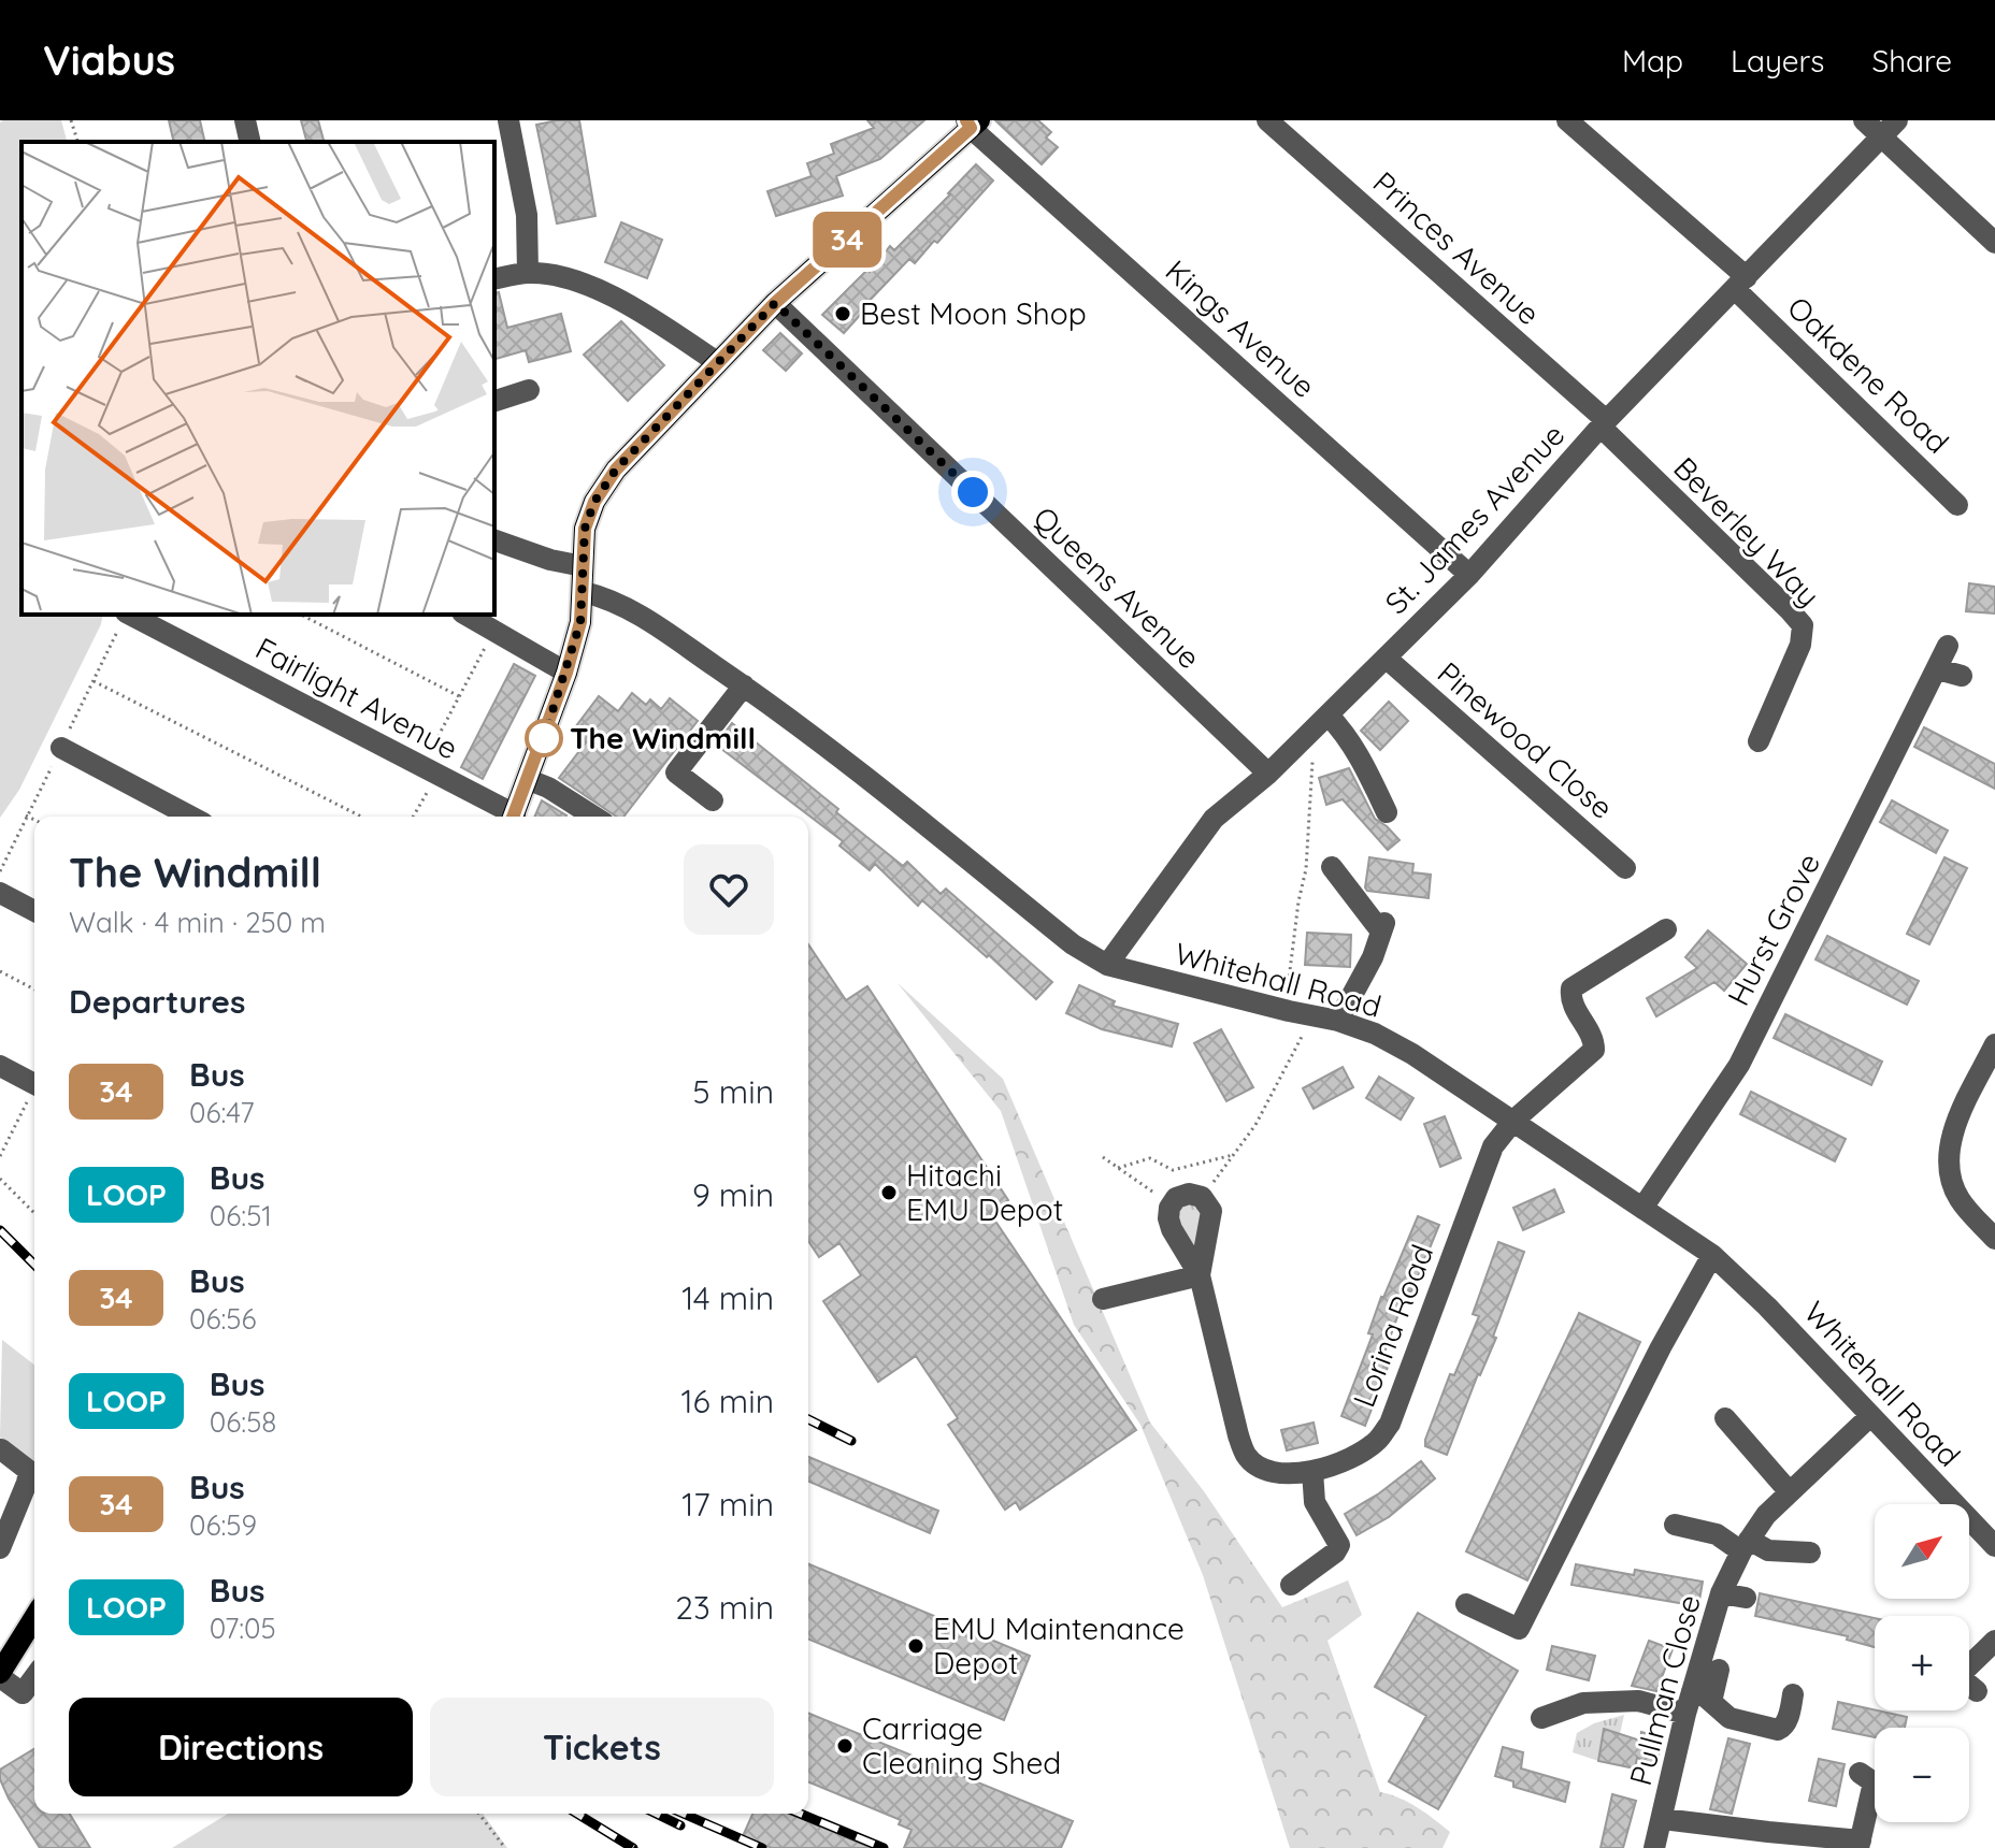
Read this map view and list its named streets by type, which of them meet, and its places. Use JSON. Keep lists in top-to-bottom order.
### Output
{
  "streets": {
    "street": [
      "Princes Avenue",
      "Kings Avenue",
      "Oakdene Road",
      "St. James Avenue",
      "Beverley Way",
      "Queens Avenue",
      "Fairlight Avenue",
      "Pinewood Close",
      "Hurst Grove",
      "Whitehall Road",
      "Lorina Road",
      "Pullman Close"
    ]
  },
  "crossings": [
    ["Princes Avenue", "St. James Avenue"],
    ["Princes Avenue", "Beverley Way"],
    ["Kings Avenue", "St. James Avenue"],
    ["Oakdene Road", "St. James Avenue"],
    ["St. James Avenue", "Beverley Way"],
    ["St. James Avenue", "Queens Avenue"],
    ["St. James Avenue", "Pinewood Close"],
    ["St. James Avenue", "Whitehall Road"],
    ["Hurst Grove", "Whitehall Road"],
    ["Whitehall Road", "Lorina Road"],
    ["Whitehall Road", "Pullman Close"]
  ],
  "places": [
    "Best Moon Shop",
    "The Windmill",
    "Hitachi EMU Depot",
    "EMU Maintenance Depot",
    "Carriage Cleaning Shed"
  ],
  "lines": ["bus line 34"],
  "north": "top right",
  "page": {
    "header": "Viabus",
    "nav": ["Map", "Layers", "Share"],
    "on_map": "34",
    "heading": [
      ["The Windmill", "Walk · 4 min · 250 m"],
      "Departures"
    ],
    "list": [
      {
        "mark": "34",
        "name": "Bus",
        "note": "06:47",
        "value": "5 min"
      },
      {
        "mark": "LOOP",
        "name": "Bus",
        "note": "06:51",
        "value": "9 min"
      },
      {
        "mark": "34",
        "name": "Bus",
        "note": "06:56",
        "value": "14 min"
      },
      {
        "mark": "LOOP",
        "name": "Bus",
        "note": "06:58",
        "value": "16 min"
      },
      {
        "mark": "34",
        "name": "Bus",
        "note": "06:59",
        "value": "17 min"
      },
      {
        "mark": "LOOP",
        "name": "Bus",
        "note": "07:05",
        "value": "23 min"
      }
    ],
    "map_buttons": ["+", "−"],
    "buttons": ["Directions", "Tickets"]
  }
}
